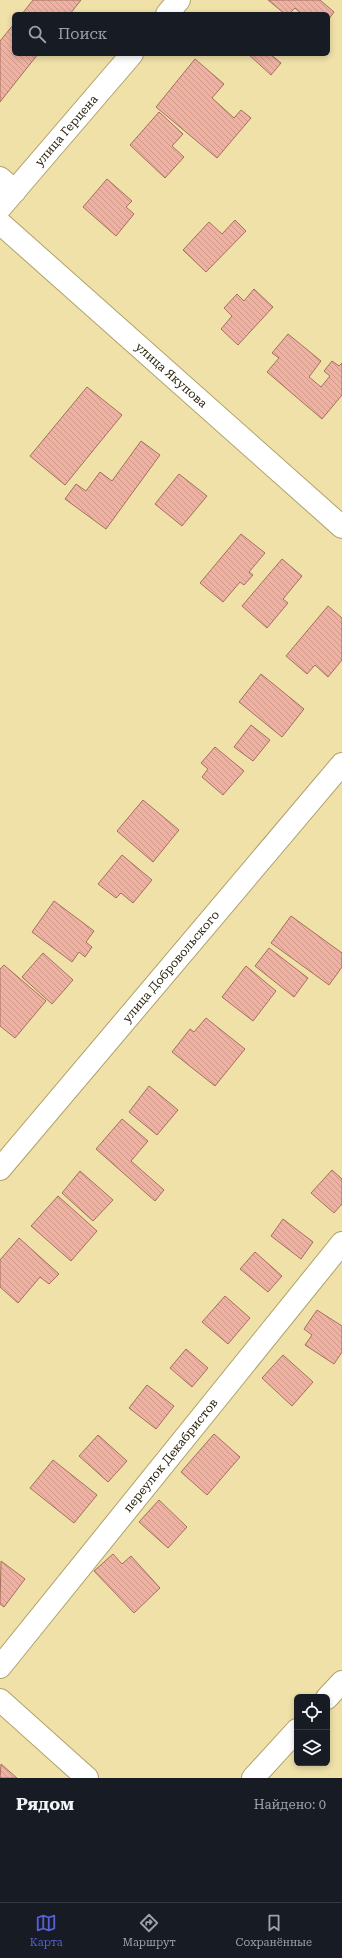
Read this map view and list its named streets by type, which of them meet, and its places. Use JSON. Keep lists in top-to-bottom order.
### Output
{
  "streets": {
    "street": [
      "улица Герцена",
      "улица Якупова",
      "улица Добровольского",
      "переулок Декабристов"
    ]
  },
  "page": {
    "search": "Поиск",
    "heading": ["Рядом", "Найдено: 0"],
    "nav": ["Карта", "Маршрут", "Сохранённые"]
  }
}
